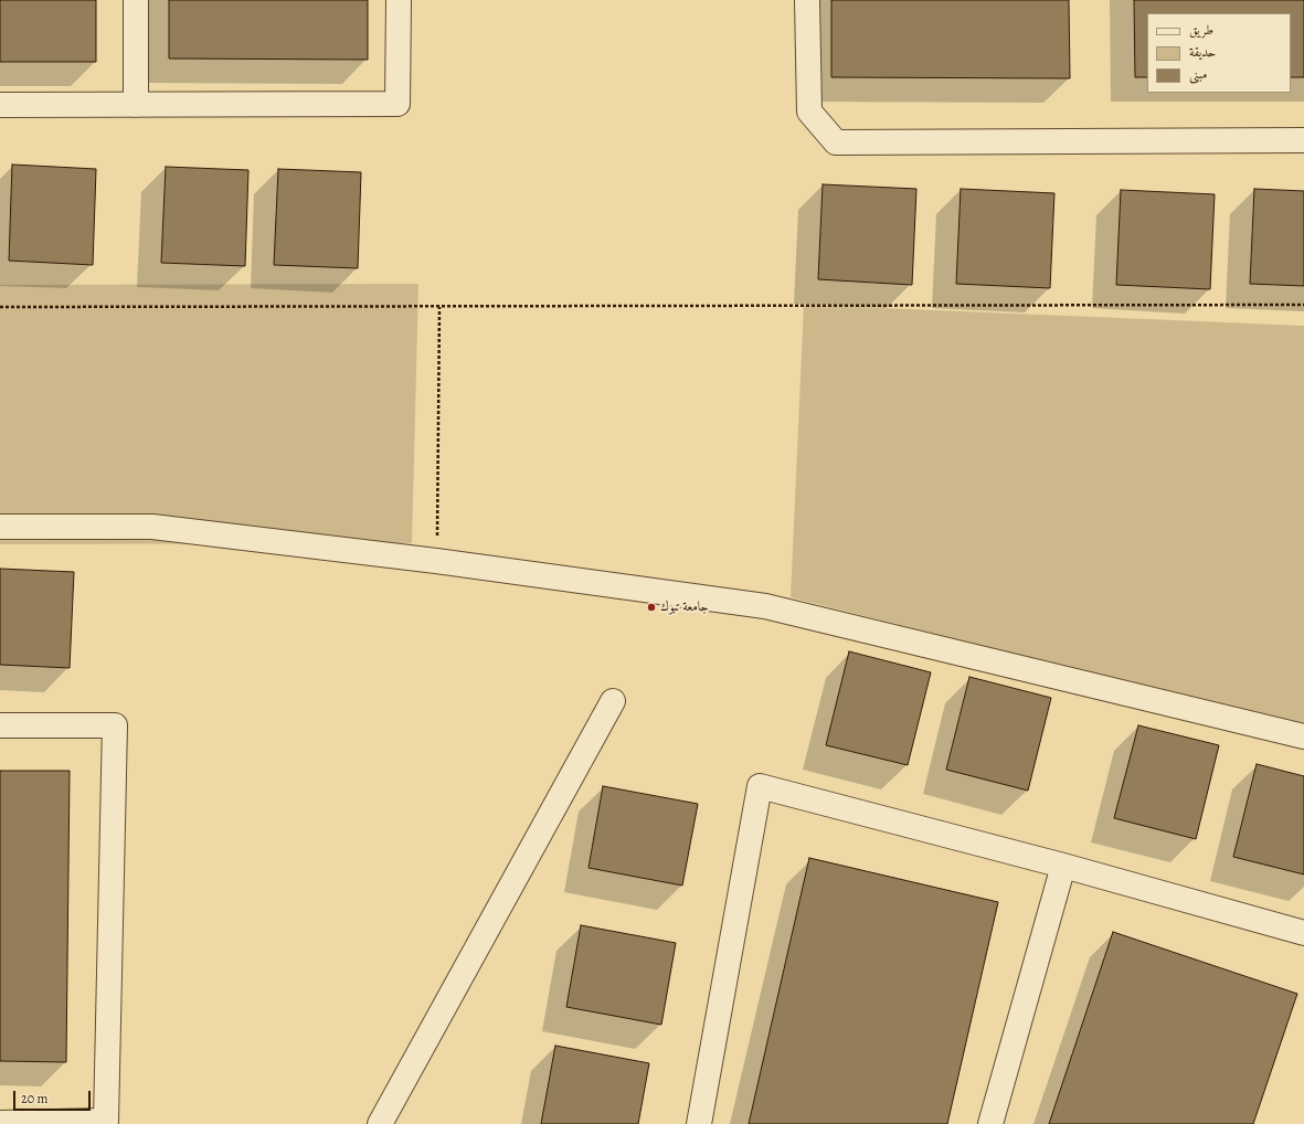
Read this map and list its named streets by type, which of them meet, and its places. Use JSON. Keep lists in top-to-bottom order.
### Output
{
  "places": ["جامعة تبوك"],
  "legend": ["طريق", "حديقة", "مبنى"],
  "scale_bar": "20 m"
}
